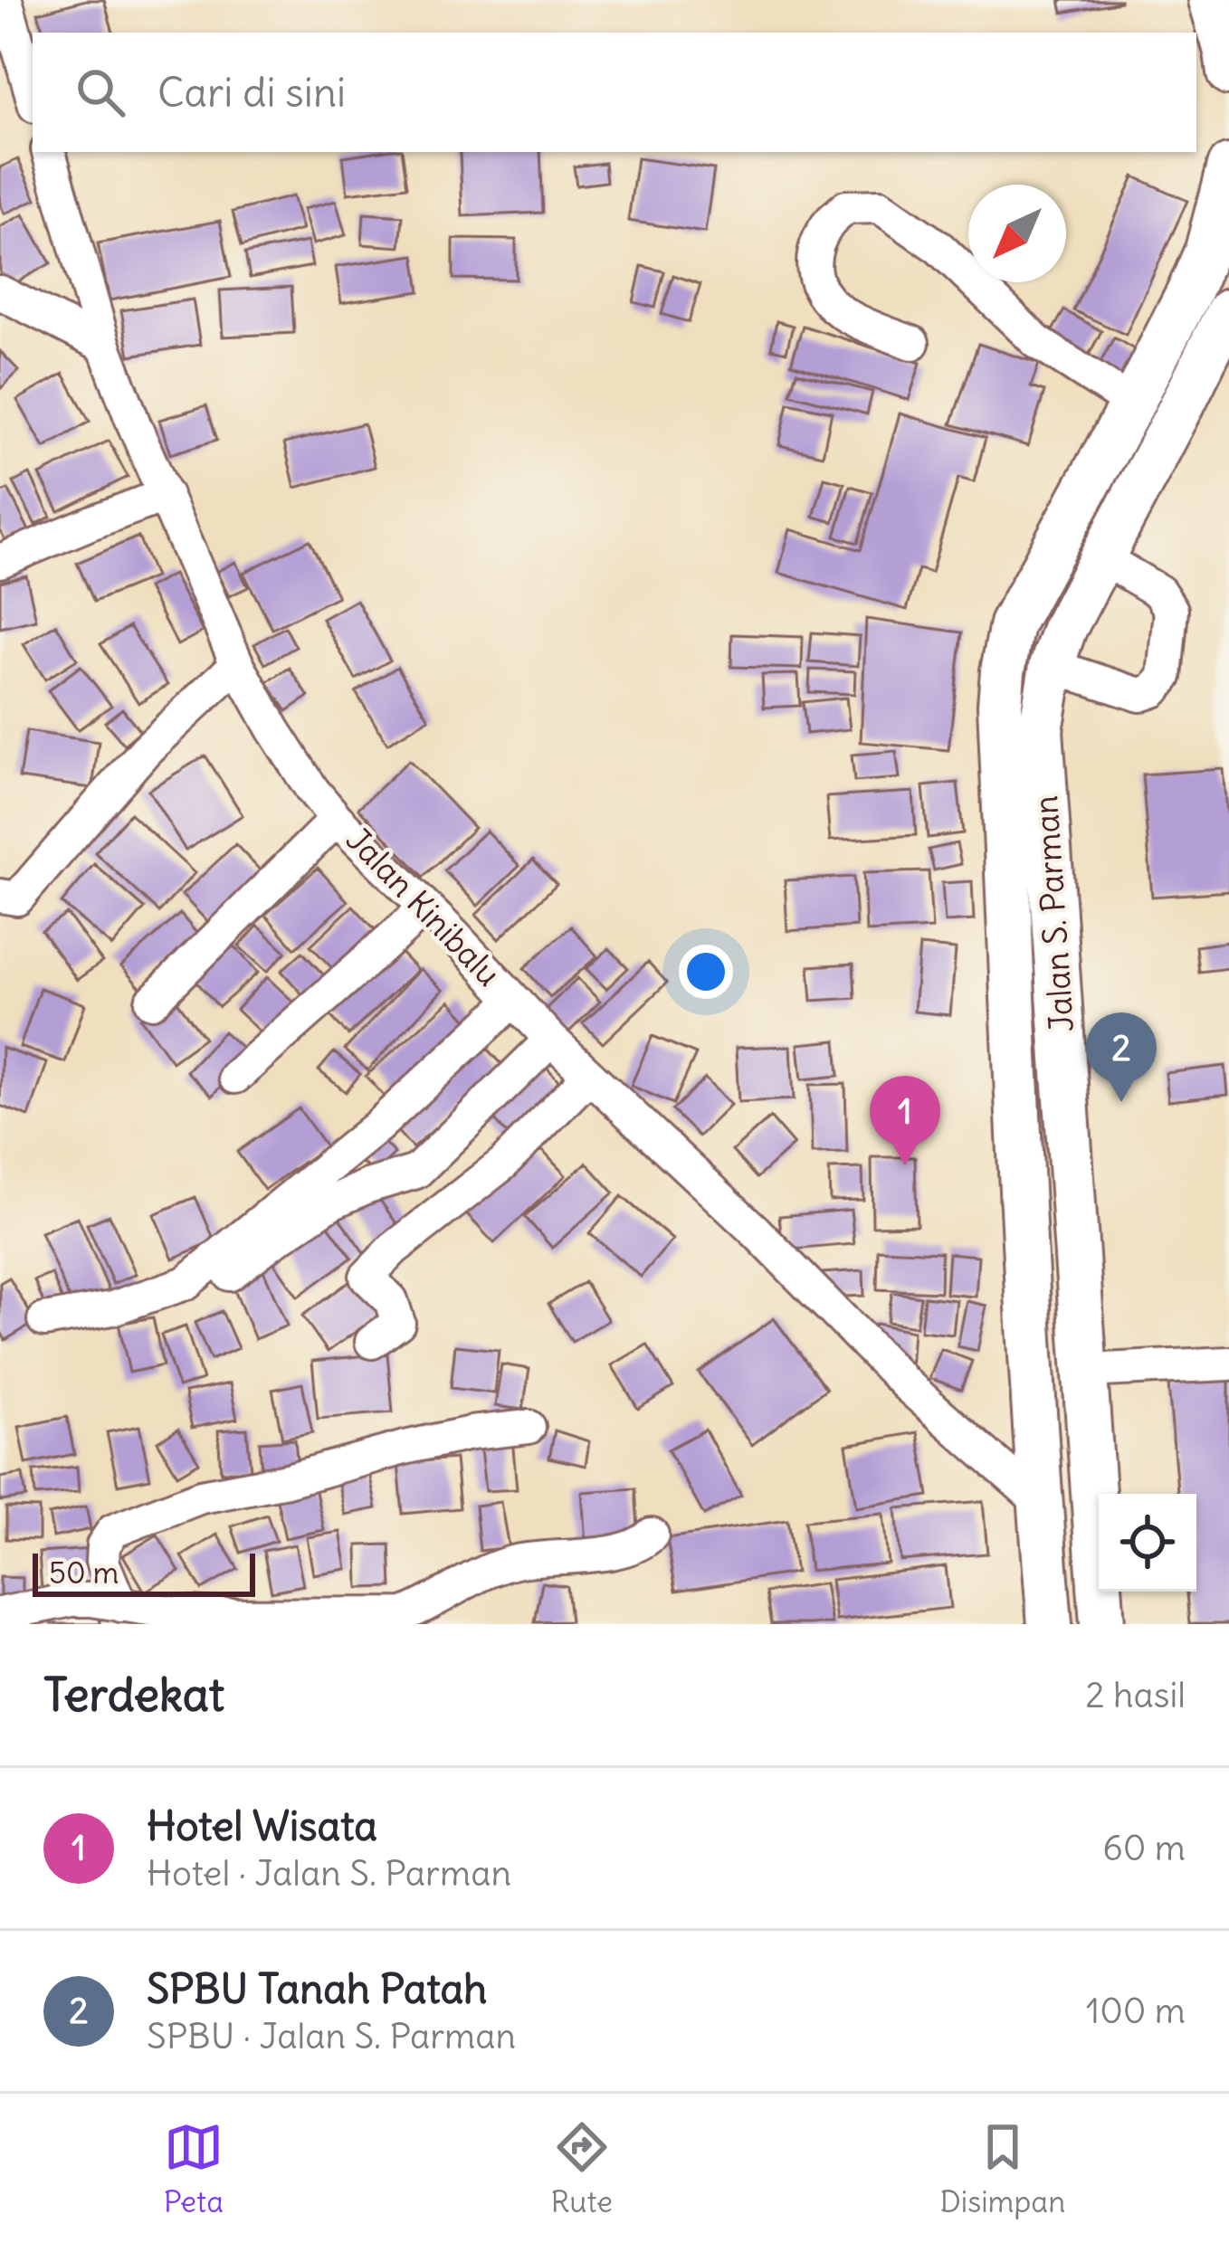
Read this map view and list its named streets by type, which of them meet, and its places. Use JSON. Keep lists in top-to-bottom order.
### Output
{
  "streets": {
    "main road": ["Jalan S. Parman"],
    "street": ["Jalan Kinibalu"]
  },
  "scale_bar": "50 m",
  "north": "bottom left",
  "page": {
    "search": "Cari di sini",
    "pins": ["2", "1"],
    "scale": "50 m",
    "heading": ["Terdekat", "2 hasil"],
    "list": [
      {
        "mark": "1",
        "name": "Hotel Wisata",
        "note": "Hotel · Jalan S. Parman",
        "value": "60 m"
      },
      {
        "mark": "2",
        "name": "SPBU Tanah Patah",
        "note": "SPBU · Jalan S. Parman",
        "value": "100 m"
      }
    ],
    "nav": ["Peta", "Rute", "Disimpan"]
  }
}
